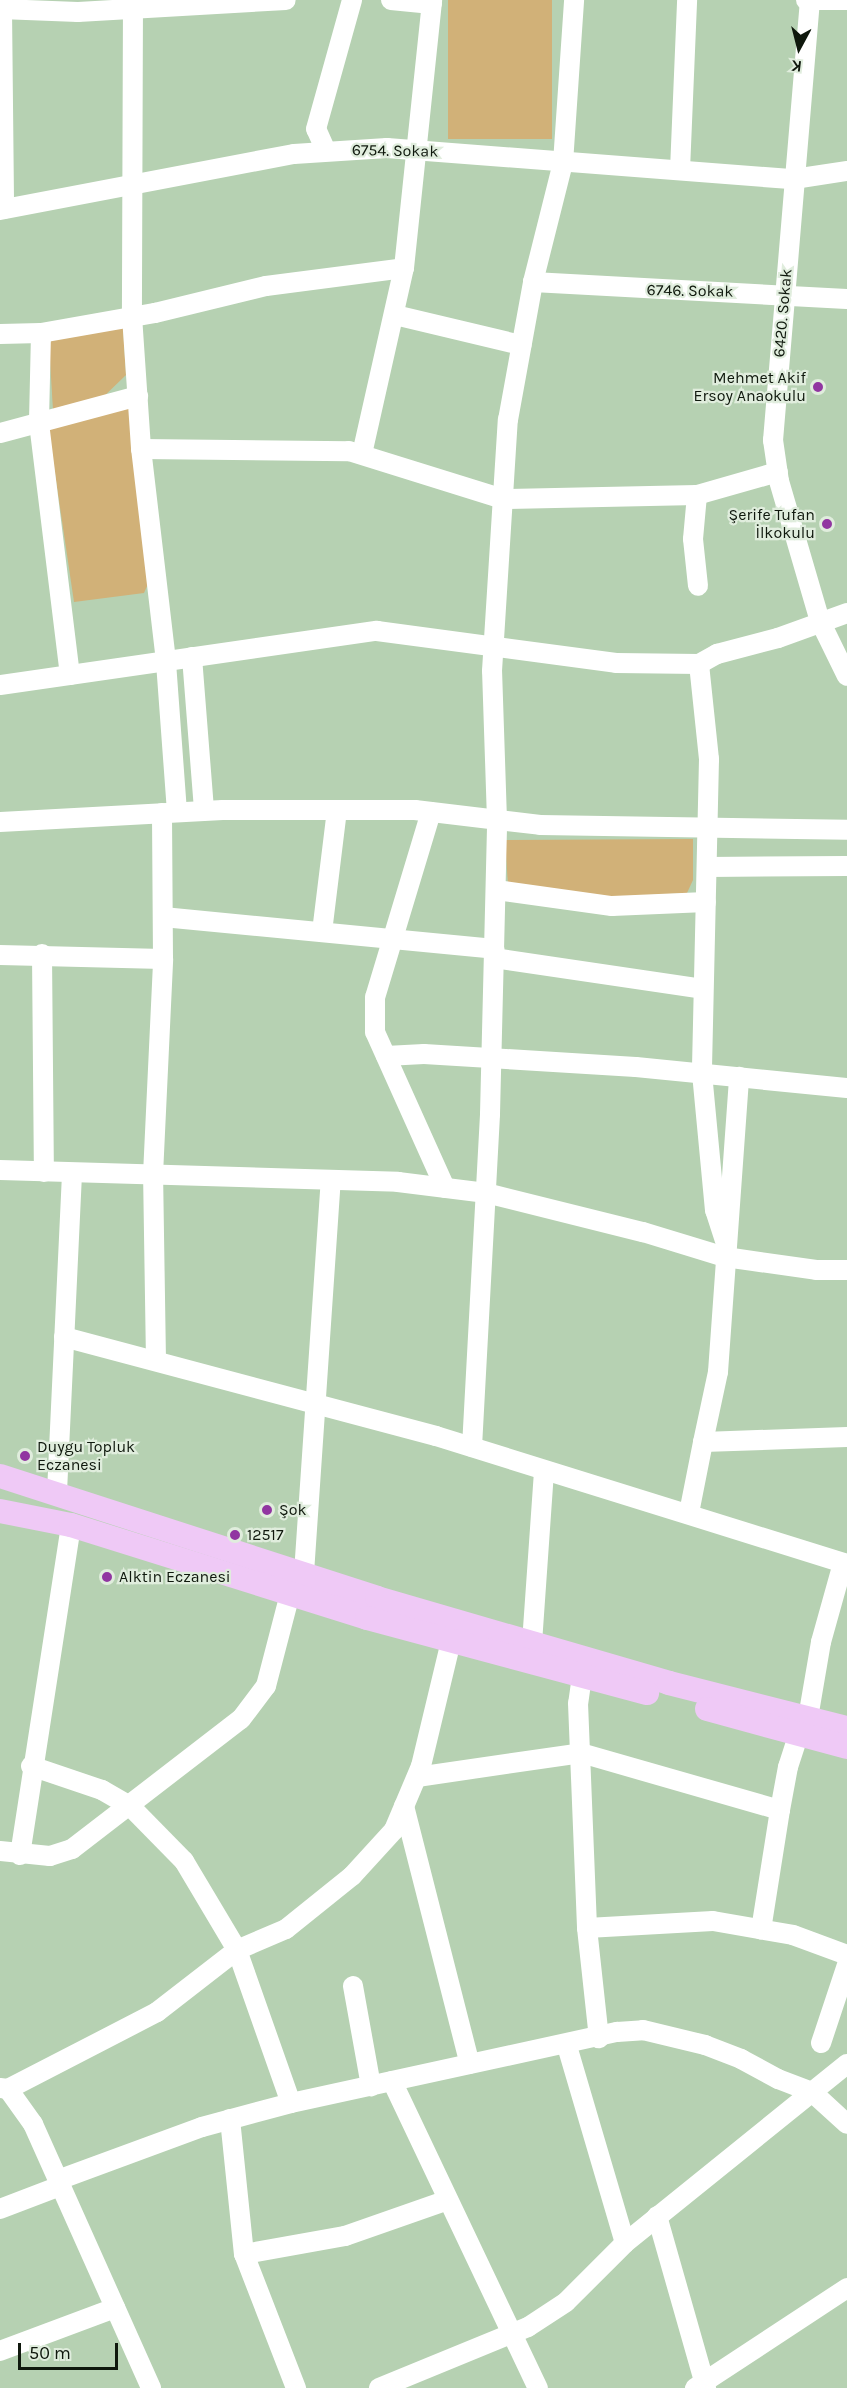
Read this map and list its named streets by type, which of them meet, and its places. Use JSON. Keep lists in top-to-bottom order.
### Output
{
  "streets": {
    "street": ["6754. Sokak", "6746. Sokak", "6420. Sokak"]
  },
  "crossings": [
    ["6754. Sokak", "6420. Sokak"],
    ["6746. Sokak", "6420. Sokak"]
  ],
  "places": [
    "Mehmet Akif Ersoy Anaokulu",
    "Şerife Tufan İlkokulu",
    "Duygu Topluk Eczanesi",
    "Şok",
    "12517",
    "Alktin Eczanesi"
  ],
  "scale_bar": "50 m",
  "north": "bottom"
}
